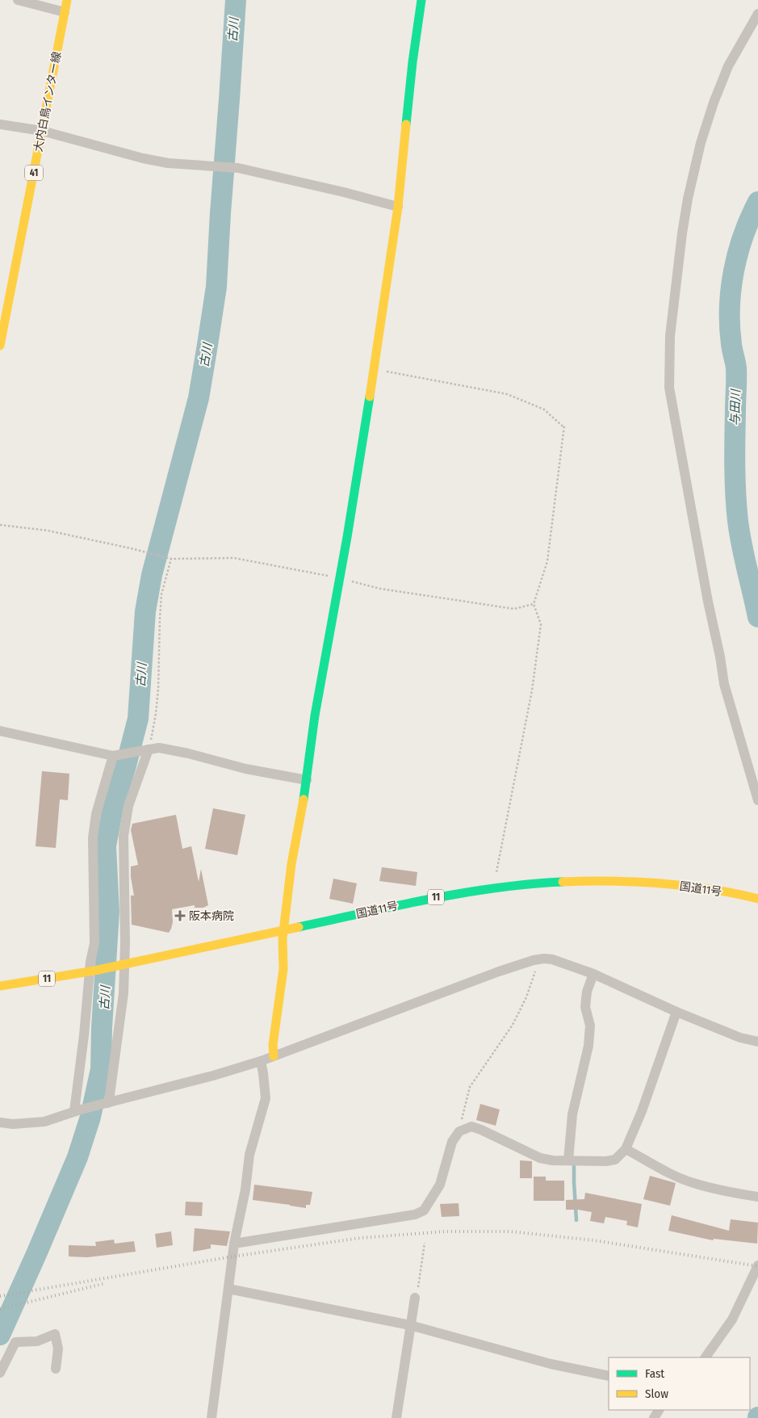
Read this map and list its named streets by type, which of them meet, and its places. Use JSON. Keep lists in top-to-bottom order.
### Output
{
  "streets": {
    "main road": [
      "大内白鳥インター線",
      "41",
      "国道11号",
      "11"
    ]
  },
  "water": ["古川", "与田川"],
  "places": {
    "health": ["阪本病院"]
  },
  "legend": ["Fast", "Slow"]
}
